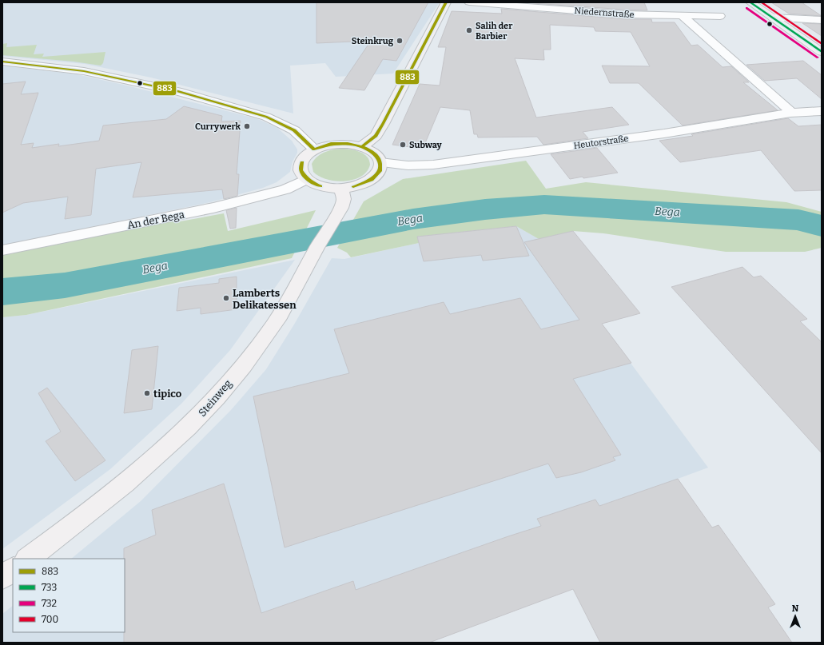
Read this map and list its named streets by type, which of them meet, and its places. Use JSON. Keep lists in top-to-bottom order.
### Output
{
  "streets": {
    "street": [
      "Niedernstraße",
      "Heutorstraße",
      "An der Bega",
      "Steinweg"
    ]
  },
  "crossings": [
    ["Heutorstraße", "An der Bega"],
    ["Heutorstraße", "Steinweg"],
    ["An der Bega", "Steinweg"]
  ],
  "water": ["Bega"],
  "places": [
    "Salih der Barbier",
    "Steinkrug",
    "Currywerk",
    "Subway",
    "Lamberts Delikatessen",
    "tipico"
  ],
  "lines": [
    "transit line 883",
    "transit line 733",
    "transit line 700",
    "transit line 732"
  ],
  "legend": [
    "883",
    "733",
    "732",
    "700"
  ],
  "north": "top"
}
